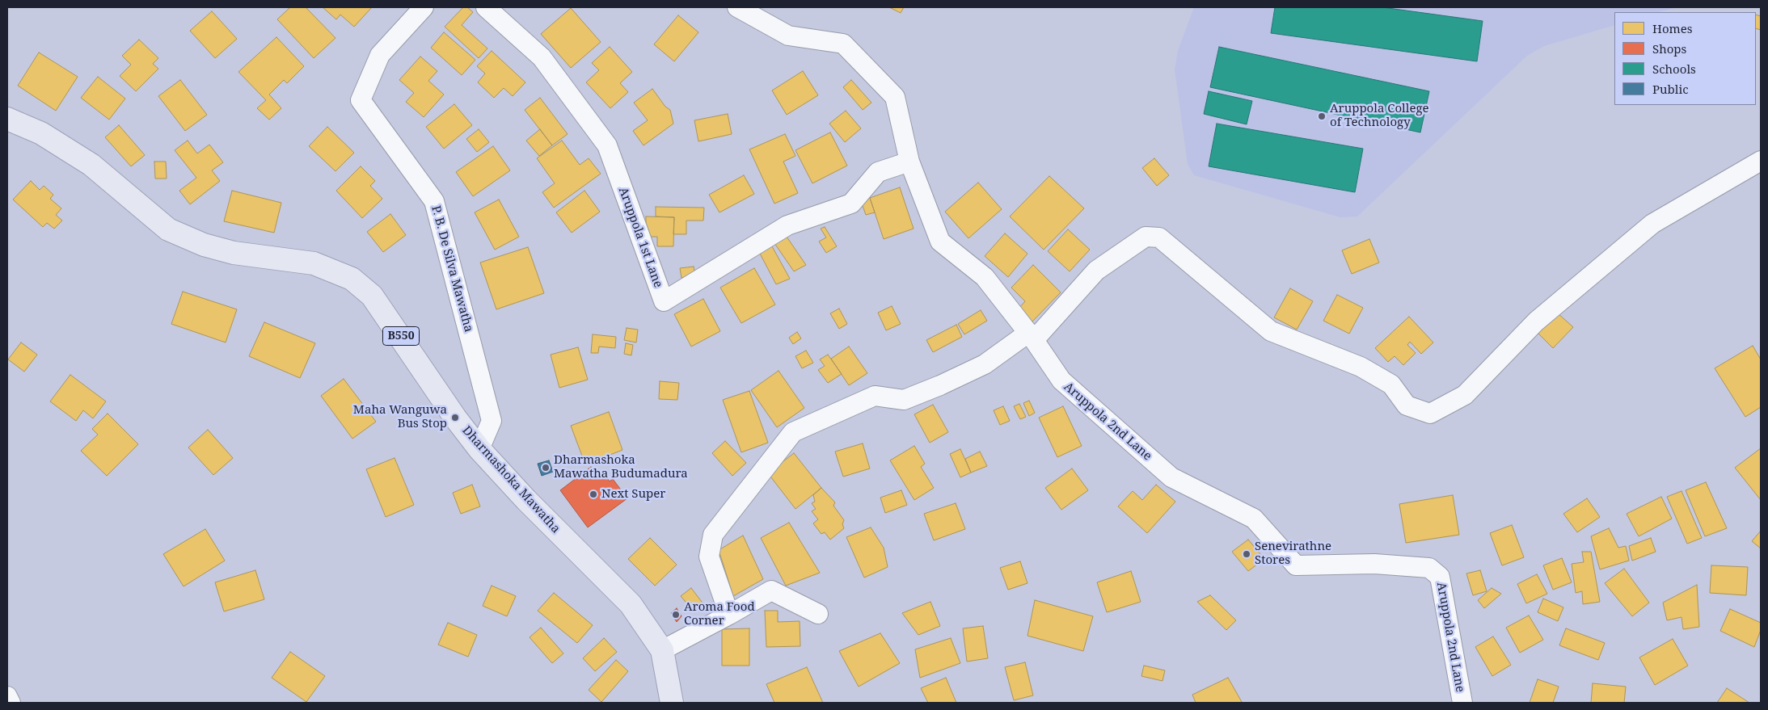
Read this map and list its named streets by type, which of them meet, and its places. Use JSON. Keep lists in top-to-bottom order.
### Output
{
  "streets": {
    "main road": ["B550", "Dharmashoka Mawatha"],
    "street": ["Aruppola 1st Lane", "P. B. De Silva Mawatha", "Aruppola 2nd Lane"]
  },
  "crossings": [
    ["Aruppola 1st Lane", "Aruppola 2nd Lane"],
    ["P. B. De Silva Mawatha", "Dharmashoka Mawatha"]
  ],
  "places": [
    "Aruppola College of Technology",
    "Maha Wanguwa Bus Stop",
    "Dharmashoka Mawatha Budumadura",
    "Next Super",
    "Senevirathne Stores",
    "Aroma Food Corner"
  ],
  "legend": [
    "Homes",
    "Shops",
    "Schools",
    "Public"
  ]
}
